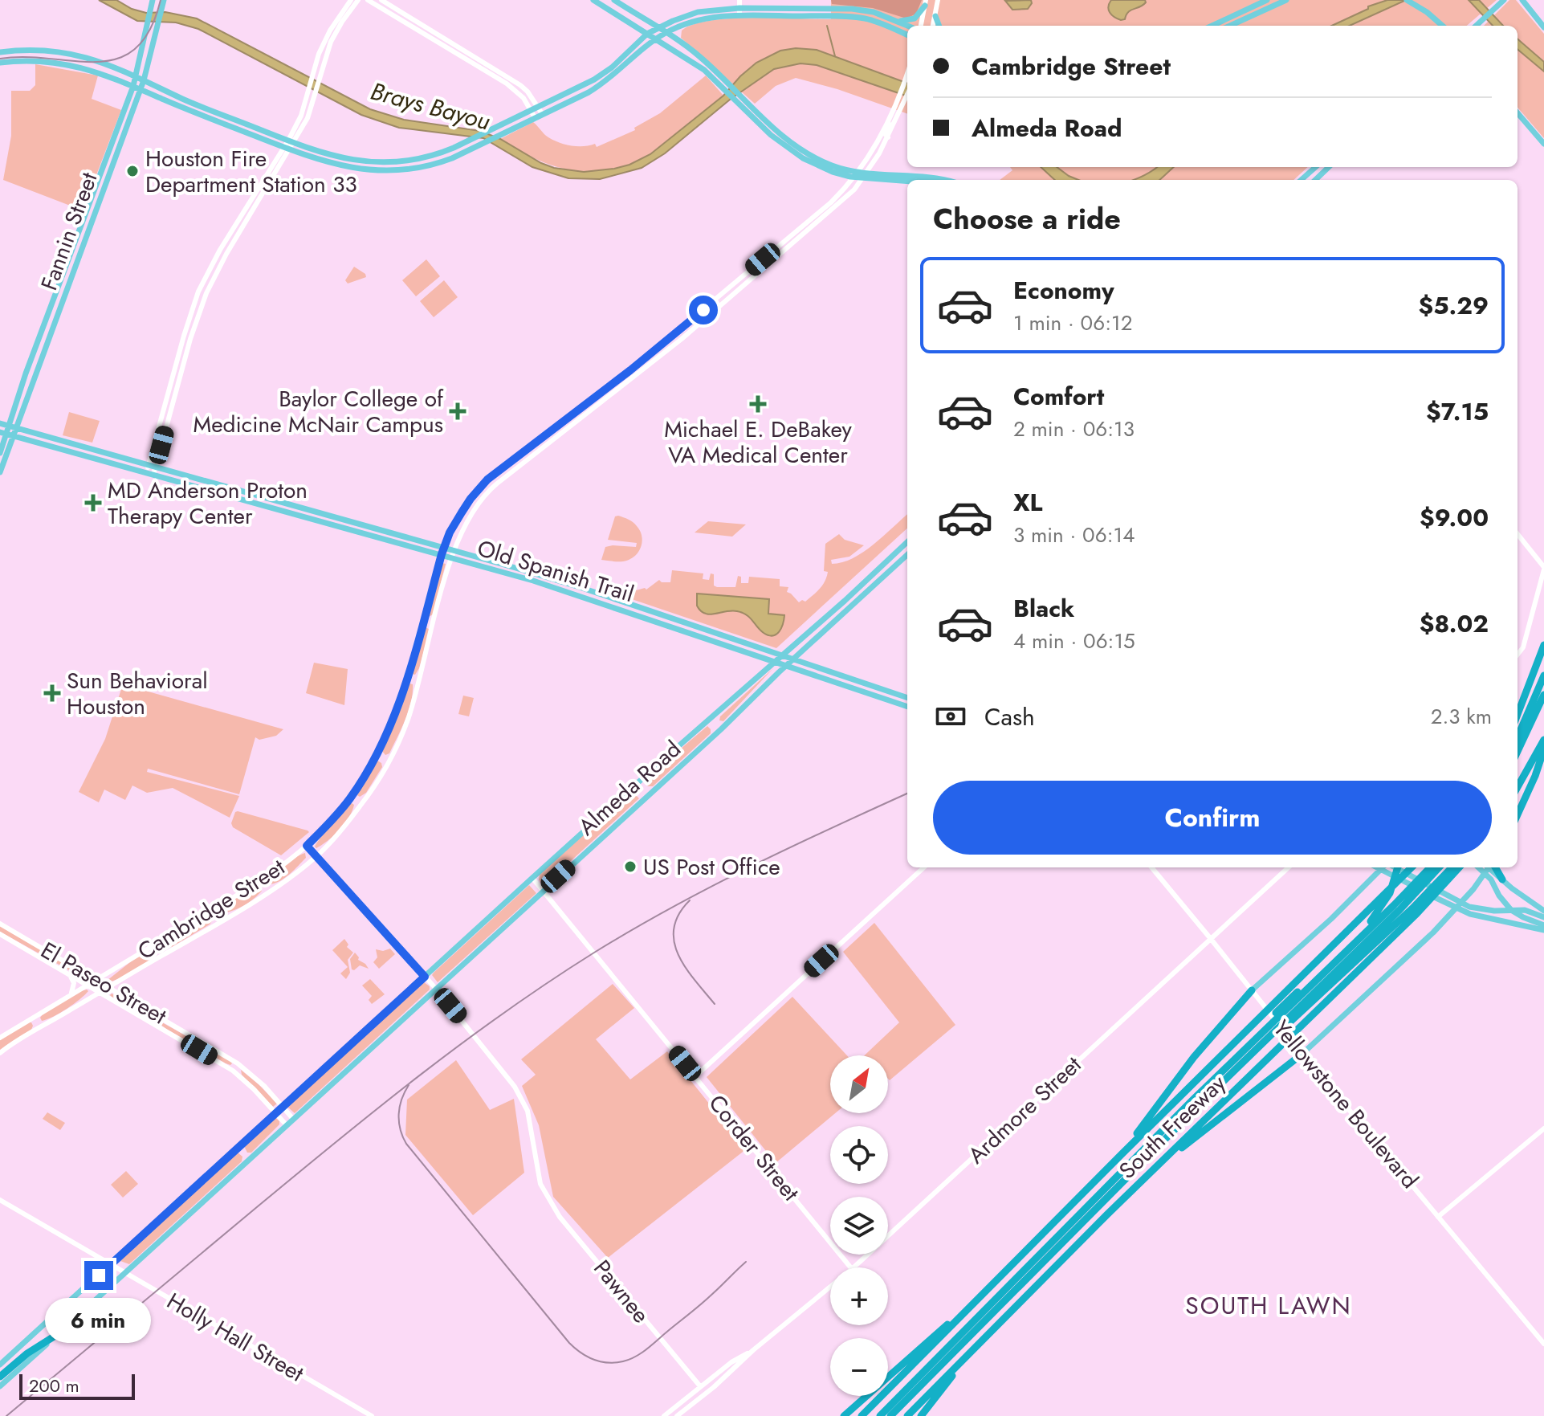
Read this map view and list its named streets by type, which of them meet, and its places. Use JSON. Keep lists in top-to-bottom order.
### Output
{
  "streets": {
    "highway": ["South Freeway"],
    "main road": ["Fannin Street", "Old Spanish Trail", "Almeda Road"],
    "street": [
      "Cambridge Street",
      "El Paseo Street",
      "Yellowstone Boulevard",
      "Ardmore Street",
      "Corder Street",
      "Pawnee",
      "Holly Hall Street"
    ]
  },
  "crossings": [
    ["Fannin Street", "Old Spanish Trail"],
    ["Old Spanish Trail", "Almeda Road"],
    ["Old Spanish Trail", "Cambridge Street"],
    ["Almeda Road", "El Paseo Street"],
    ["Almeda Road", "Corder Street"],
    ["Almeda Road", "Pawnee"],
    ["Almeda Road", "Holly Hall Street"],
    ["Cambridge Street", "El Paseo Street"],
    ["Cambridge Street", "Pawnee"],
    ["Yellowstone Boulevard", "Ardmore Street"],
    ["Ardmore Street", "Pawnee"]
  ],
  "districts": ["SOUTH LAWN"],
  "water": ["Brays Bayou"],
  "places": {
    "other": ["Houston Fire Department Station 33", "US Post Office"],
    "health": [
      "Michael E. DeBakey VA Medical Center",
      "Baylor College of Medicine McNair Campus",
      "MD Anderson Proton Therapy Center",
      "Sun Behavioral Houston"
    ]
  },
  "scale_bar": "200 m",
  "north": "top right",
  "page": {
    "banner": ["Cambridge Street", "Almeda Road"],
    "heading": "Choose a ride",
    "list": [
      {
        "name": "Economy",
        "note": "1 min · 06:12",
        "value": "$5.29"
      },
      {
        "name": "Comfort",
        "note": "2 min · 06:13",
        "value": "$7.15"
      },
      {
        "name": "XL",
        "note": "3 min · 06:14",
        "value": "$9.00"
      },
      {
        "name": "Black",
        "note": "4 min · 06:15",
        "value": "$8.02"
      }
    ],
    "pay": ["Cash", "2.3 km"],
    "buttons": "Confirm",
    "map_buttons": ["+", "−"],
    "bubble": "6 min",
    "scale": "200 m"
  }
}
